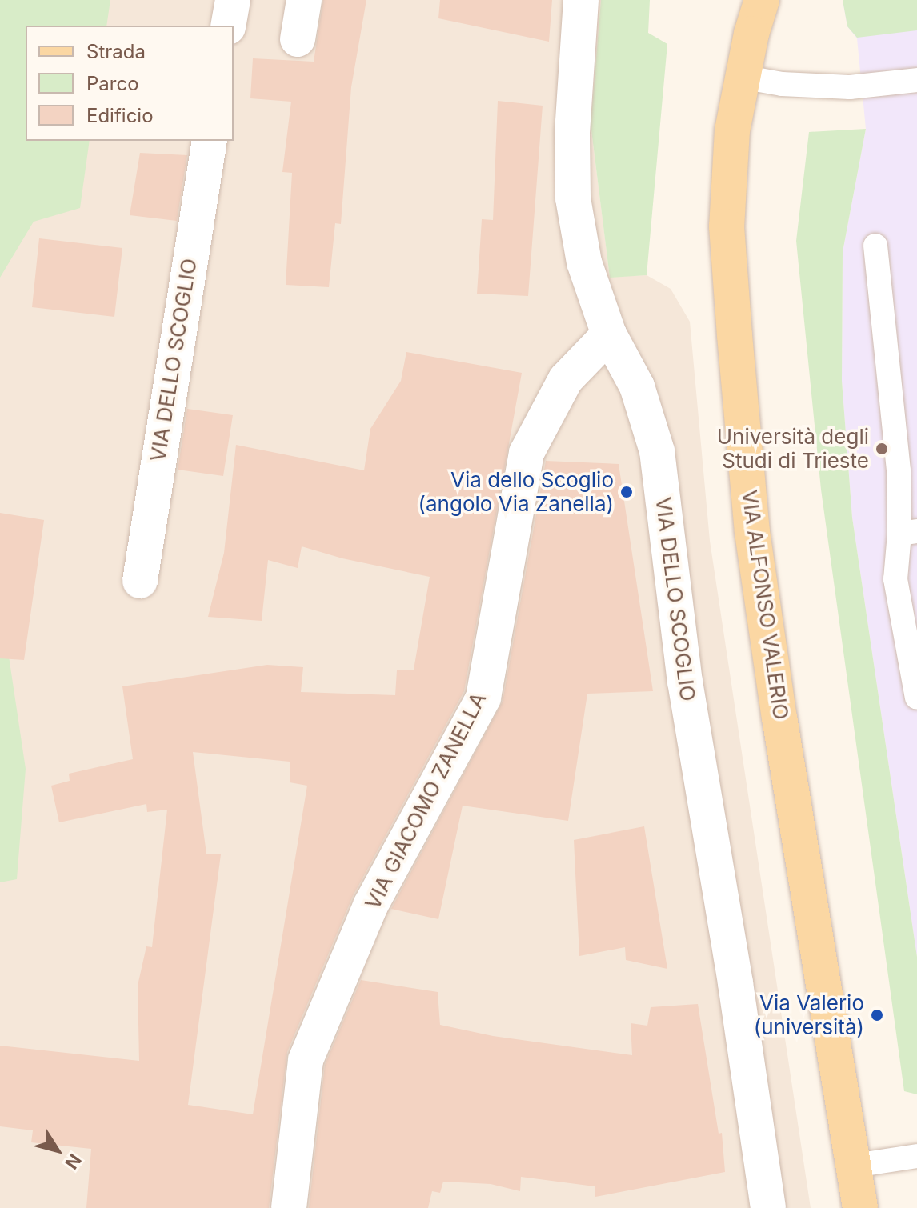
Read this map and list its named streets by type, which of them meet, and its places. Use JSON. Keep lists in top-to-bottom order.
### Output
{
  "streets": {
    "main road": ["VIA ALFONSO VALERIO"],
    "street": ["VIA DELLO SCOGLIO", "VIA GIACOMO ZANELLA"]
  },
  "crossings": [
    ["VIA DELLO SCOGLIO", "VIA GIACOMO ZANELLA"]
  ],
  "places": ["Università degli Studi di Trieste", "Via dello Scoglio (angolo Via Zanella)", "Via Valerio (università)"],
  "legend": ["Strada", "Parco", "Edificio"],
  "north": "bottom right"
}
